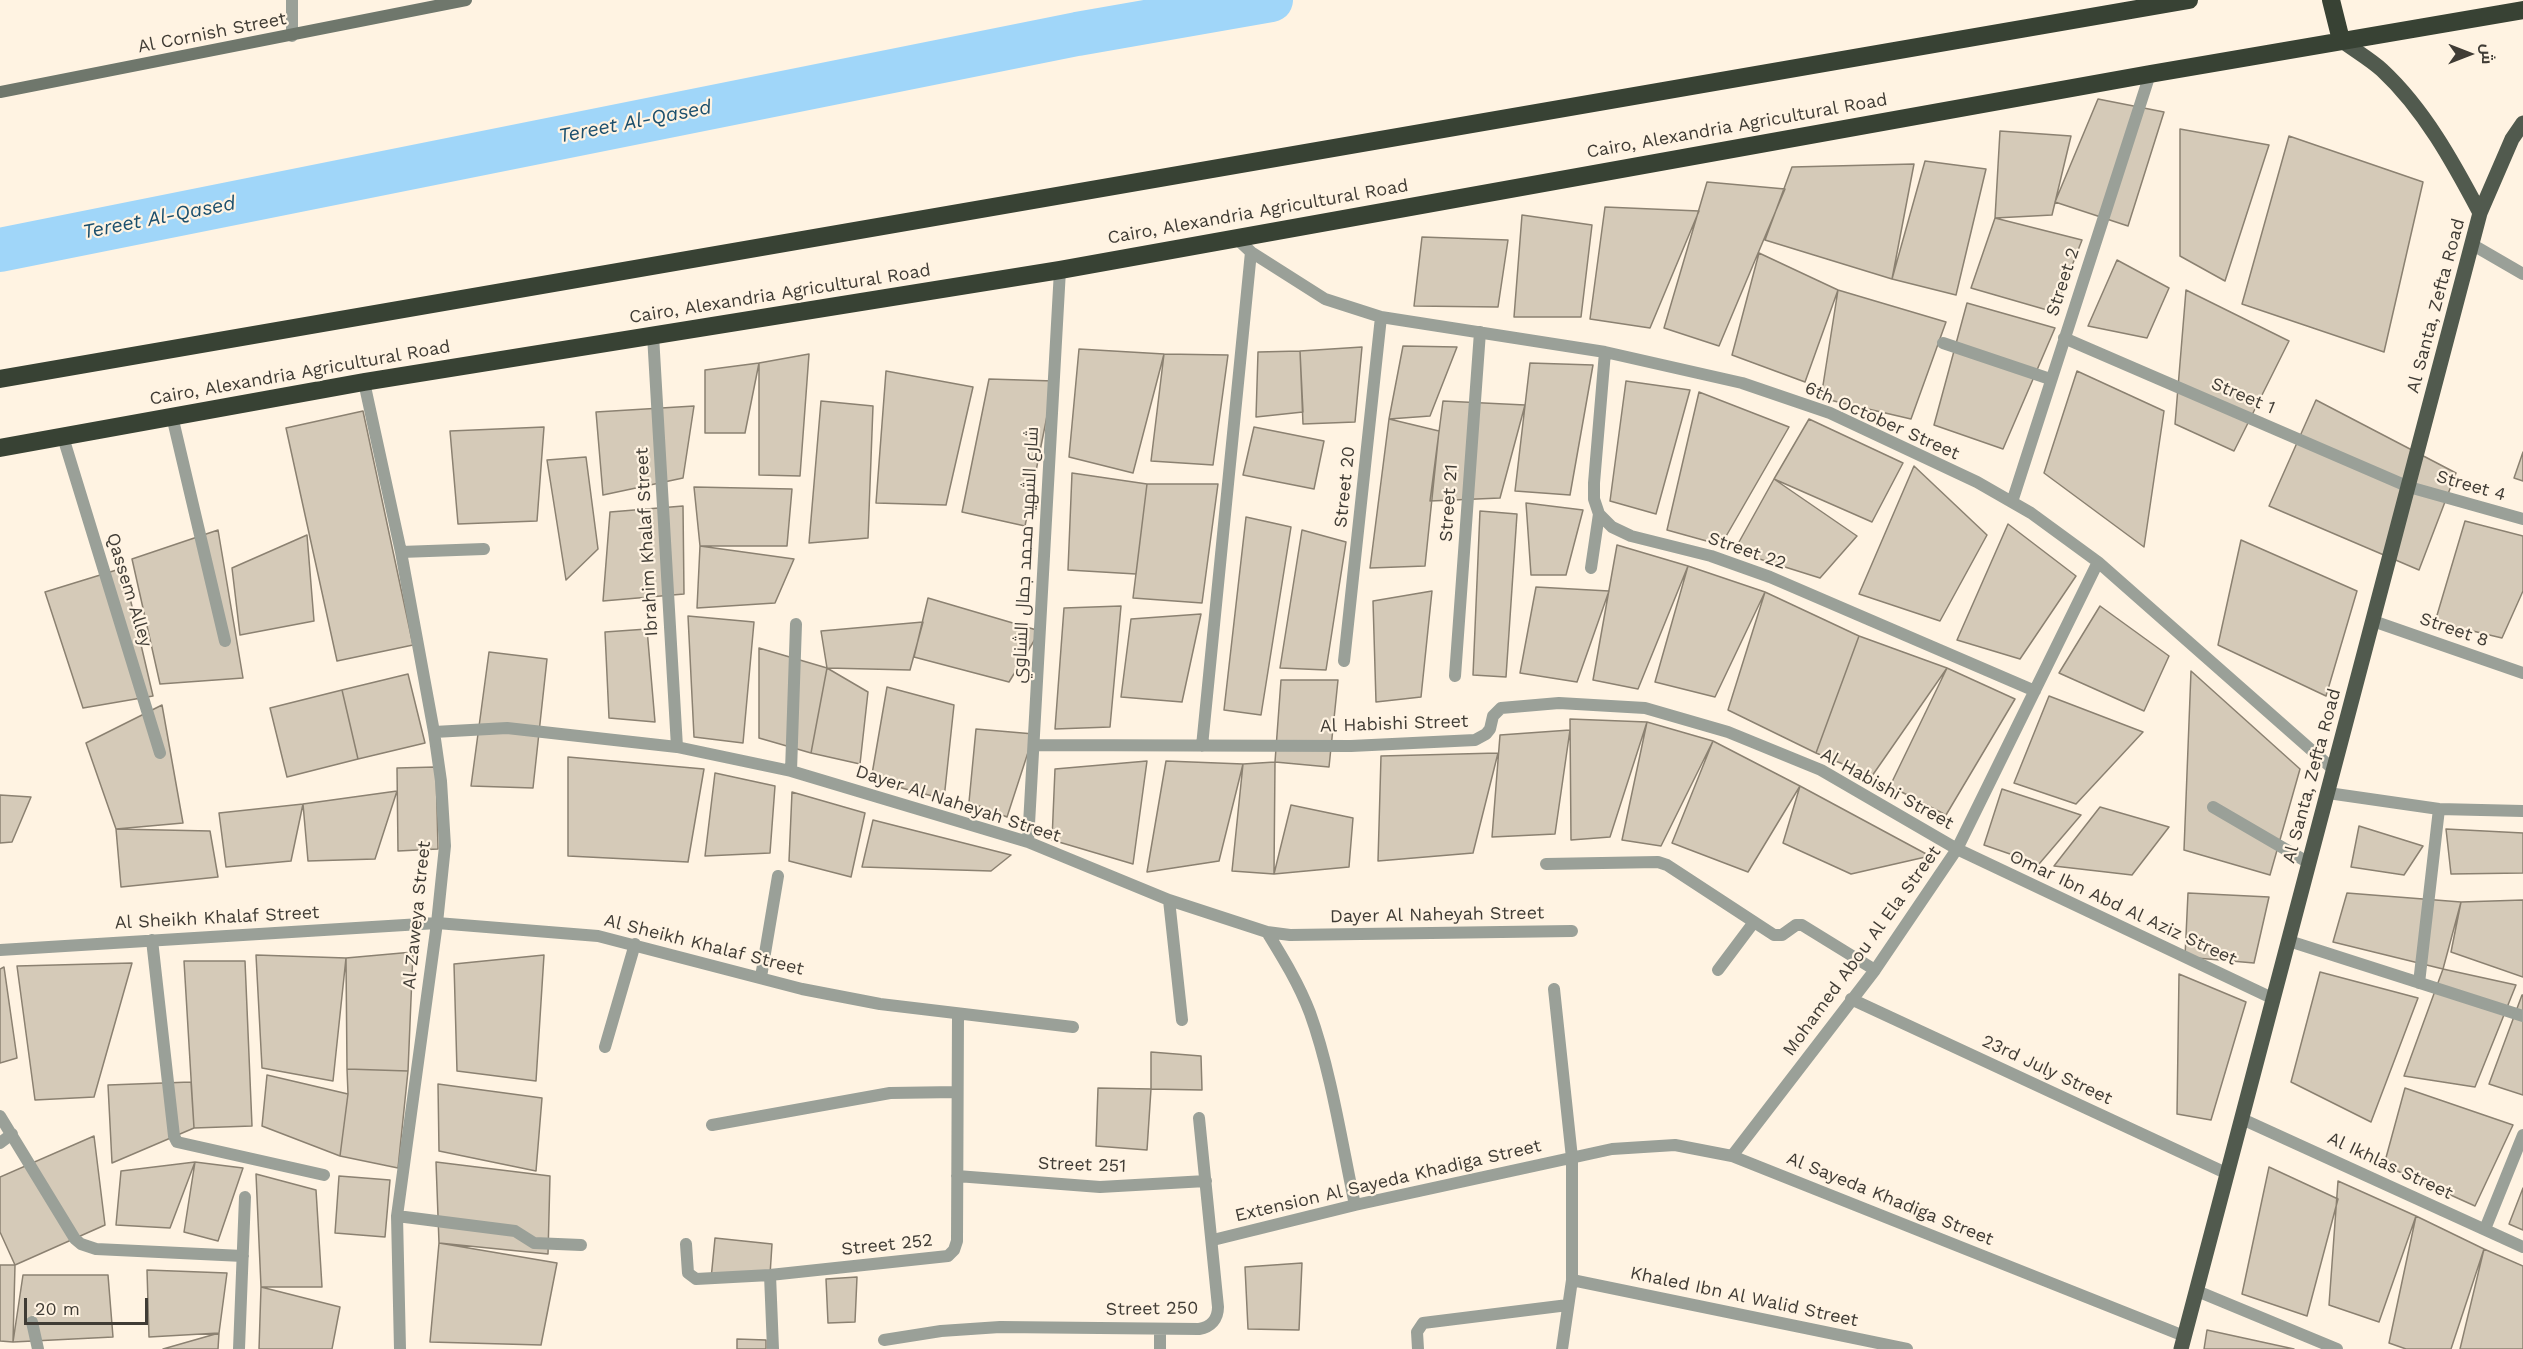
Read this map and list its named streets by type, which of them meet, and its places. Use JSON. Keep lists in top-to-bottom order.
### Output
{
  "streets": {
    "highway": ["Cairo, Alexandria Agricultural Road"],
    "main road": ["Al Santa, Zefta Road"],
    "street": [
      "Al Cornish Street",
      "Street 2",
      "Street 1",
      "6th October Street",
      "Street 4",
      "Street 20",
      "Street 21",
      "Ibrahim Khalaf Street",
      "Street 22",
      "شارع الشهيد محمد جمال الشناوي",
      "Qassem Alley",
      "Street 8",
      "Al Habishi Street",
      "Dayer Al Naheyah Street",
      "Omar Ibn Abd Al Aziz Street",
      "Al Zaweya Street",
      "Al Sheikh Khalaf Street",
      "Mohamed Abou Al Ela Street",
      "23rd July Street",
      "Street 251",
      "Al Ikhlas Street",
      "Extension Al Sayeda Khadiga Street",
      "Al Sayeda Khadiga Street",
      "Street 252",
      "Khaled Ibn Al Walid Street",
      "Street 250"
    ]
  },
  "crossings": [
    ["Cairo, Alexandria Agricultural Road", "Street 2"],
    ["Cairo, Alexandria Agricultural Road", "Al Santa, Zefta Road"],
    ["Cairo, Alexandria Agricultural Road", "6th October Street"],
    ["Cairo, Alexandria Agricultural Road", "Ibrahim Khalaf Street"],
    ["Cairo, Alexandria Agricultural Road", "شارع الشهيد محمد جمال الشناوي"],
    ["Cairo, Alexandria Agricultural Road", "Qassem Alley"],
    ["Cairo, Alexandria Agricultural Road", "Al Zaweya Street"],
    ["Street 2", "Street 1"],
    ["Street 2", "6th October Street"],
    ["Al Santa, Zefta Road", "Street 1"],
    ["Al Santa, Zefta Road", "6th October Street"],
    ["Al Santa, Zefta Road", "Street 4"],
    ["Al Santa, Zefta Road", "Street 8"],
    ["Al Santa, Zefta Road", "Omar Ibn Abd Al Aziz Street"],
    ["Al Santa, Zefta Road", "23rd July Street"],
    ["Al Santa, Zefta Road", "Al Ikhlas Street"],
    ["Al Santa, Zefta Road", "Al Sayeda Khadiga Street"],
    ["Street 1", "Street 4"],
    ["6th October Street", "Street 20"],
    ["6th October Street", "Street 21"],
    ["6th October Street", "Mohamed Abou Al Ela Street"],
    ["Ibrahim Khalaf Street", "Dayer Al Naheyah Street"],
    ["Street 22", "Mohamed Abou Al Ela Street"],
    ["شارع الشهيد محمد جمال الشناوي", "Al Habishi Street"],
    ["شارع الشهيد محمد جمال الشناوي", "Dayer Al Naheyah Street"],
    ["Al Habishi Street", "Omar Ibn Abd Al Aziz Street"],
    ["Al Habishi Street", "Mohamed Abou Al Ela Street"],
    ["Dayer Al Naheyah Street", "Al Zaweya Street"],
    ["Omar Ibn Abd Al Aziz Street", "Mohamed Abou Al Ela Street"],
    ["Al Zaweya Street", "Al Sheikh Khalaf Street"],
    ["Al Sheikh Khalaf Street", "Street 252"],
    ["Mohamed Abou Al Ela Street", "23rd July Street"],
    ["Mohamed Abou Al Ela Street", "Al Sayeda Khadiga Street"],
    ["Street 251", "Street 252"],
    ["Street 251", "Street 250"],
    ["Extension Al Sayeda Khadiga Street", "Al Sayeda Khadiga Street"],
    ["Extension Al Sayeda Khadiga Street", "Street 250"]
  ],
  "water": ["Tereet Al-Qased"],
  "scale_bar": "20 m",
  "north": "right"
}
